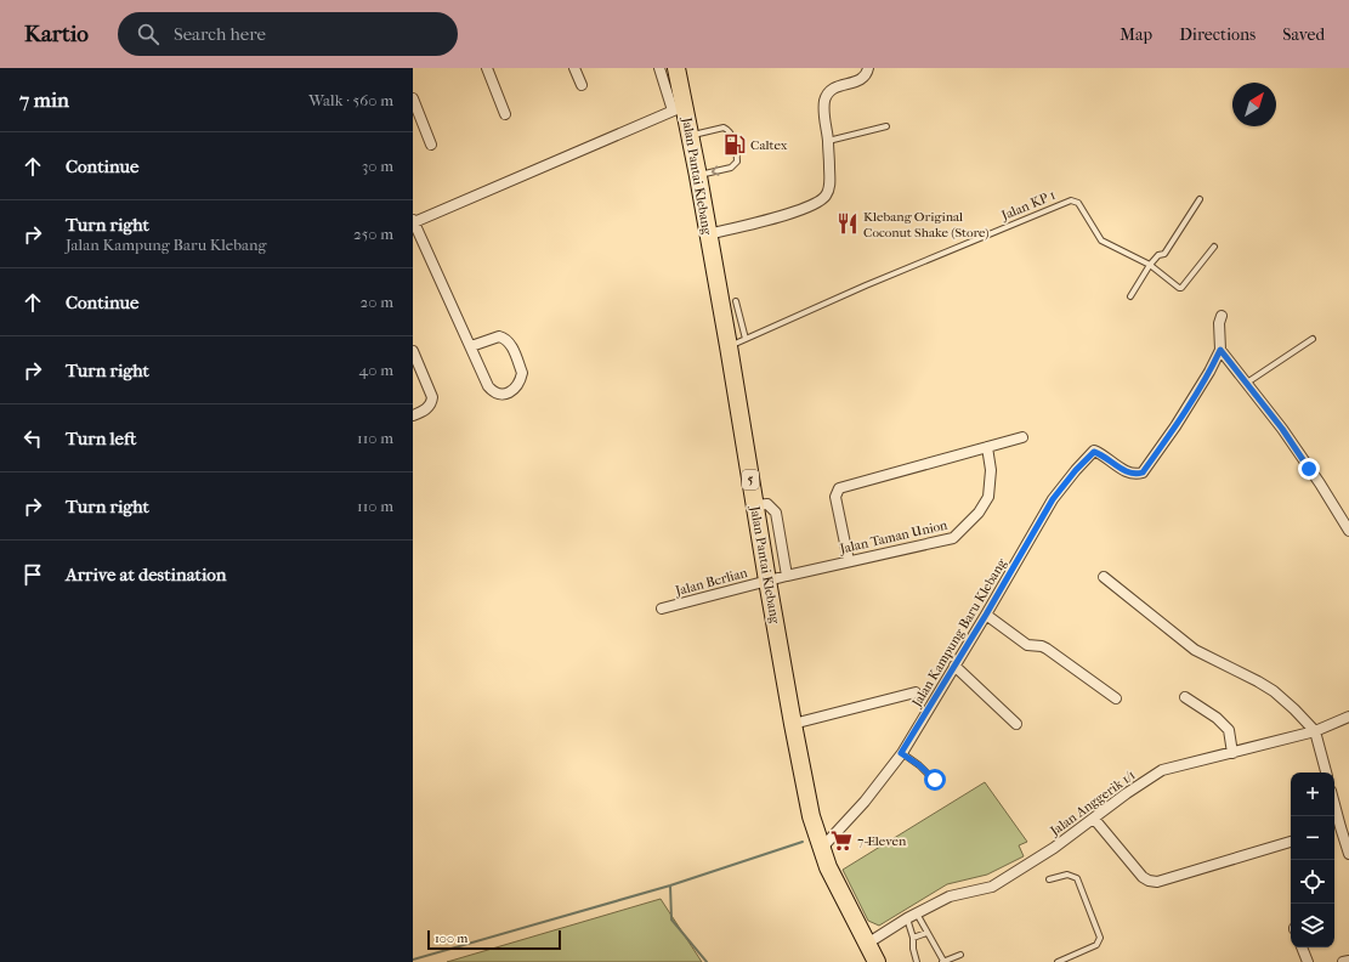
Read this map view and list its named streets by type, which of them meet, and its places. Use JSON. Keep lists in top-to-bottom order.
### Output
{
  "streets": {
    "highway": ["Jalan Pantai Klebang", "5"],
    "street": [
      "Jalan Taman Union",
      "Jalan Berlian",
      "Jalan Kampung Baru Klebang",
      "Jalan Anggerik 1/1"
    ],
    "lane": ["Jalan KP 1"]
  },
  "crossings": [
    ["Jalan Pantai Klebang", "Jalan KP 1"],
    ["Jalan Pantai Klebang", "Jalan Taman Union"],
    ["Jalan Pantai Klebang", "Jalan Berlian"],
    ["Jalan Pantai Klebang", "Jalan Kampung Baru Klebang"],
    ["Jalan Pantai Klebang", "Jalan Anggerik 1/1"],
    ["Jalan Taman Union", "Jalan Berlian"]
  ],
  "places": {
    "fuel station": ["Caltex"],
    "restaurant": ["Klebang Original Coconut Shake (Store)"],
    "supermarket": ["7-Eleven"]
  },
  "scale_bar": "100 m",
  "north": "top right",
  "page": {
    "header": "Kartio",
    "search": "Search here",
    "nav": ["Map", "Directions", "Saved"],
    "heading": ["7 min", "Walk · 560 m"],
    "list": [
      ["Continue", "30 m"],
      ["Turn right", "Jalan Kampung Baru Klebang", "250 m"],
      ["Continue", "20 m"],
      ["Turn right", "40 m"],
      ["Turn left", "110 m"],
      ["Turn right", "110 m"],
      "Arrive at destination"
    ],
    "map_buttons": ["+", "−"],
    "scale": "100 m"
  }
}
